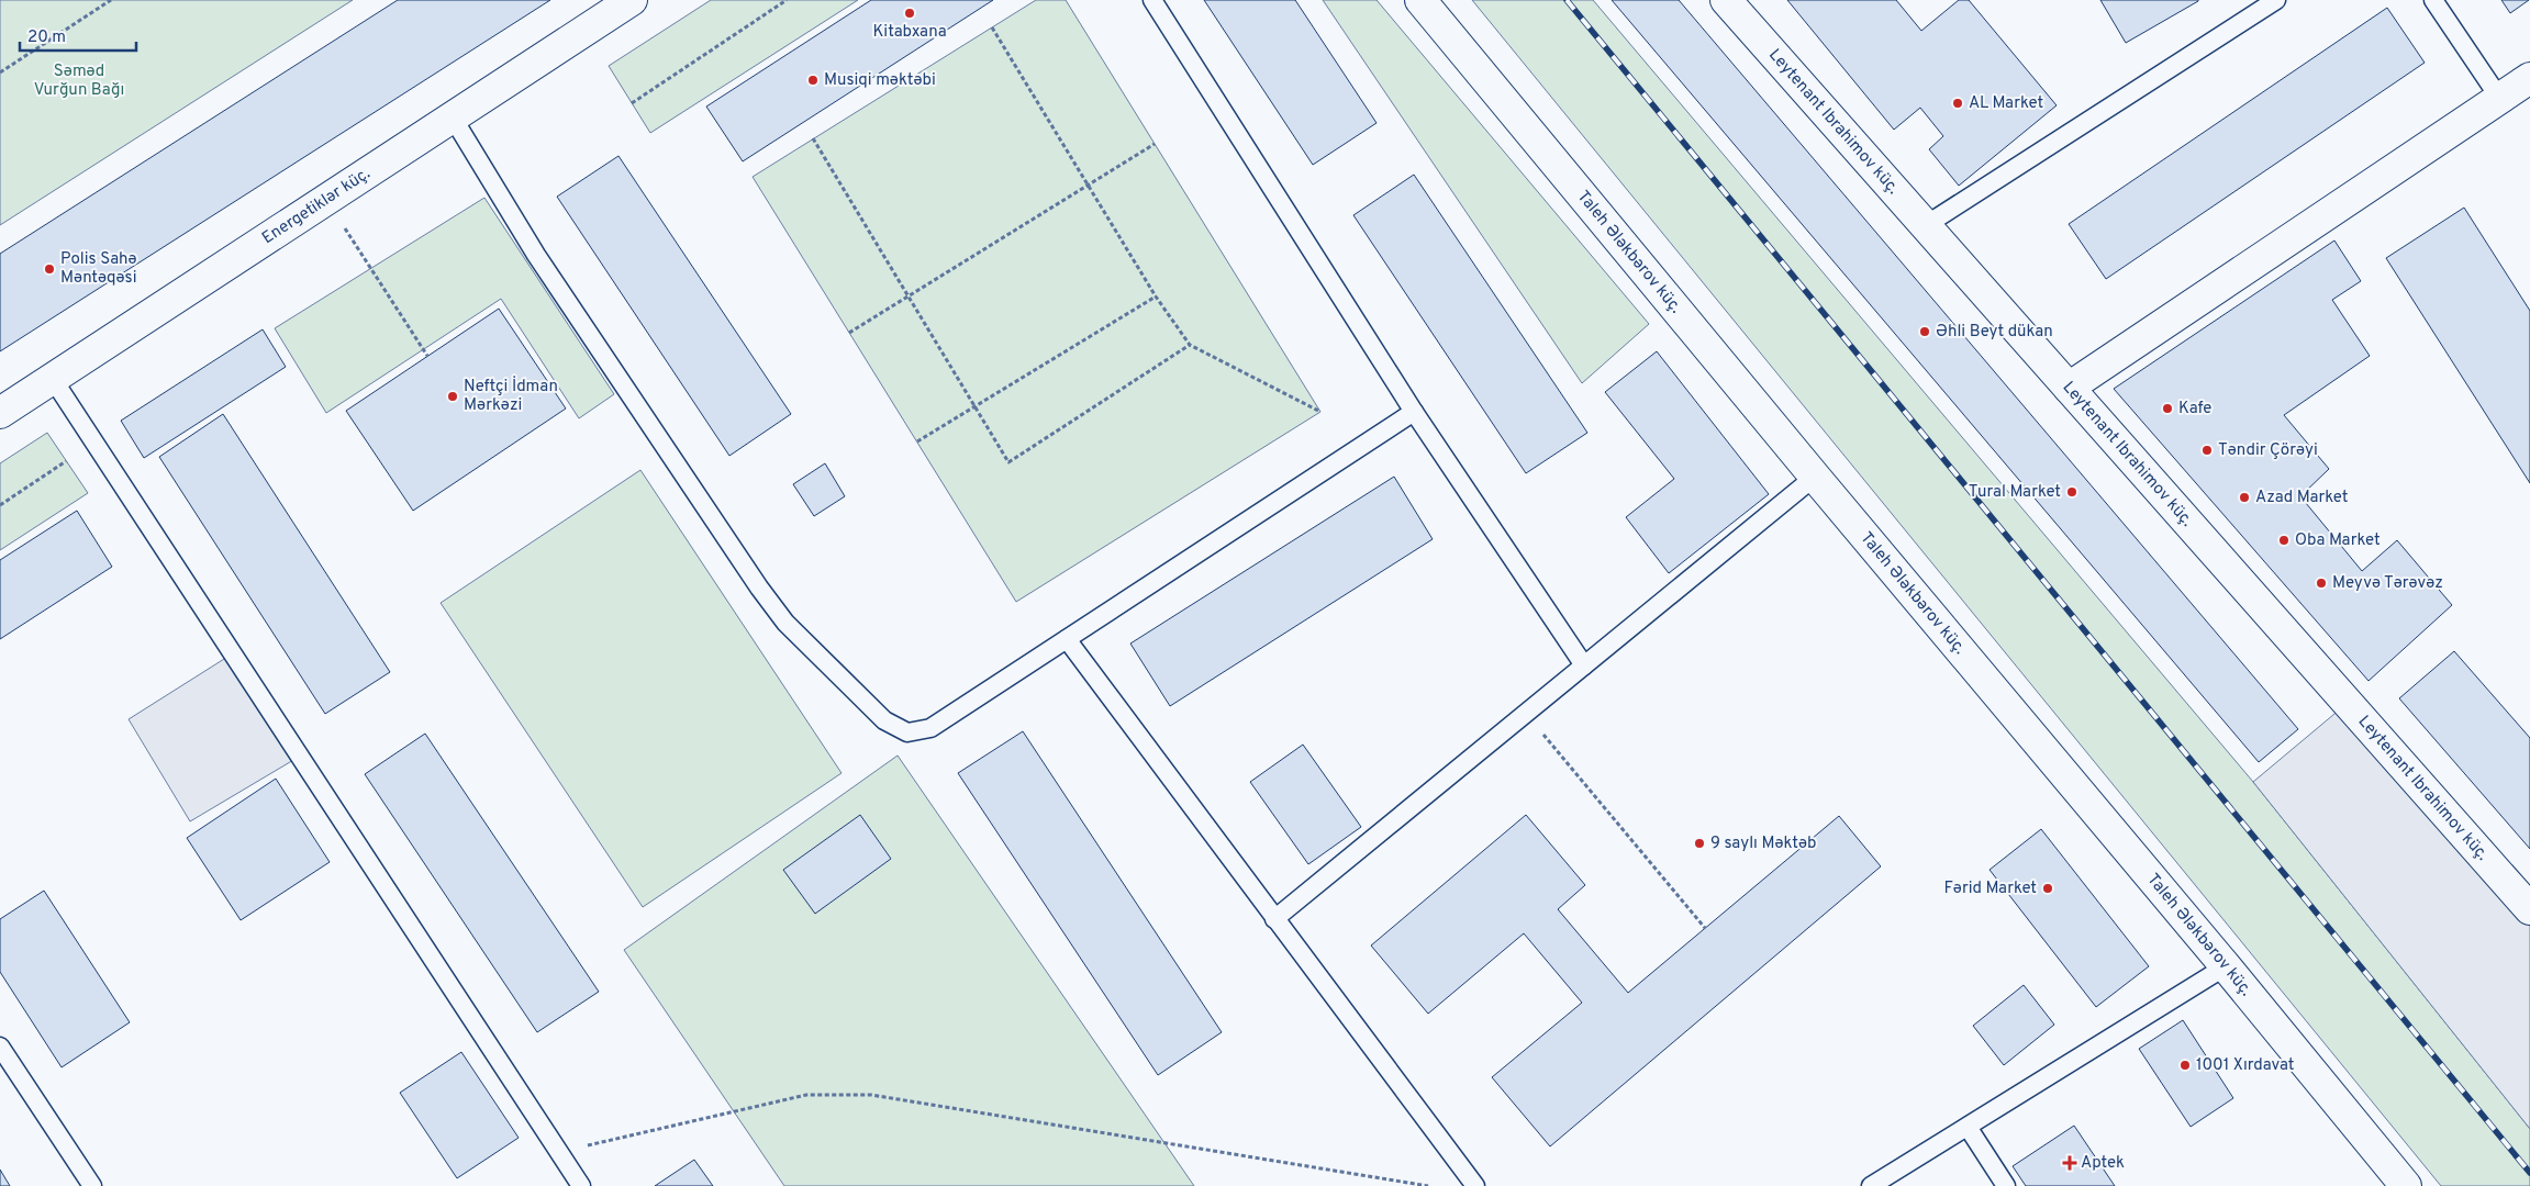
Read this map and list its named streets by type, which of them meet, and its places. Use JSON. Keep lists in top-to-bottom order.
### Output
{
  "streets": {
    "street": ["Leytenant Ibrahimov küç.", "Energetiklər küç.", "Taleh Ələkbərov küç."]
  },
  "parks": ["Səməd Vurğun Bağı"],
  "places": {
    "other": [
      "Kitabxana",
      "Musiqi məktəbi",
      "AL Market",
      "Polis Sahə Məntəqəsi",
      "Əhli Beyt dükan",
      "Neftçi İdman Mərkəzi",
      "Kafe",
      "Təndir Çörəyi",
      "Tural Market",
      "Azad Market",
      "Oba Market",
      "Meyvə Tərəvəz",
      "9 saylı Məktəb",
      "Fərid Market",
      "1001 Xırdavat"
    ],
    "health": ["Aptek"]
  },
  "scale_bar": "20 m"
}
